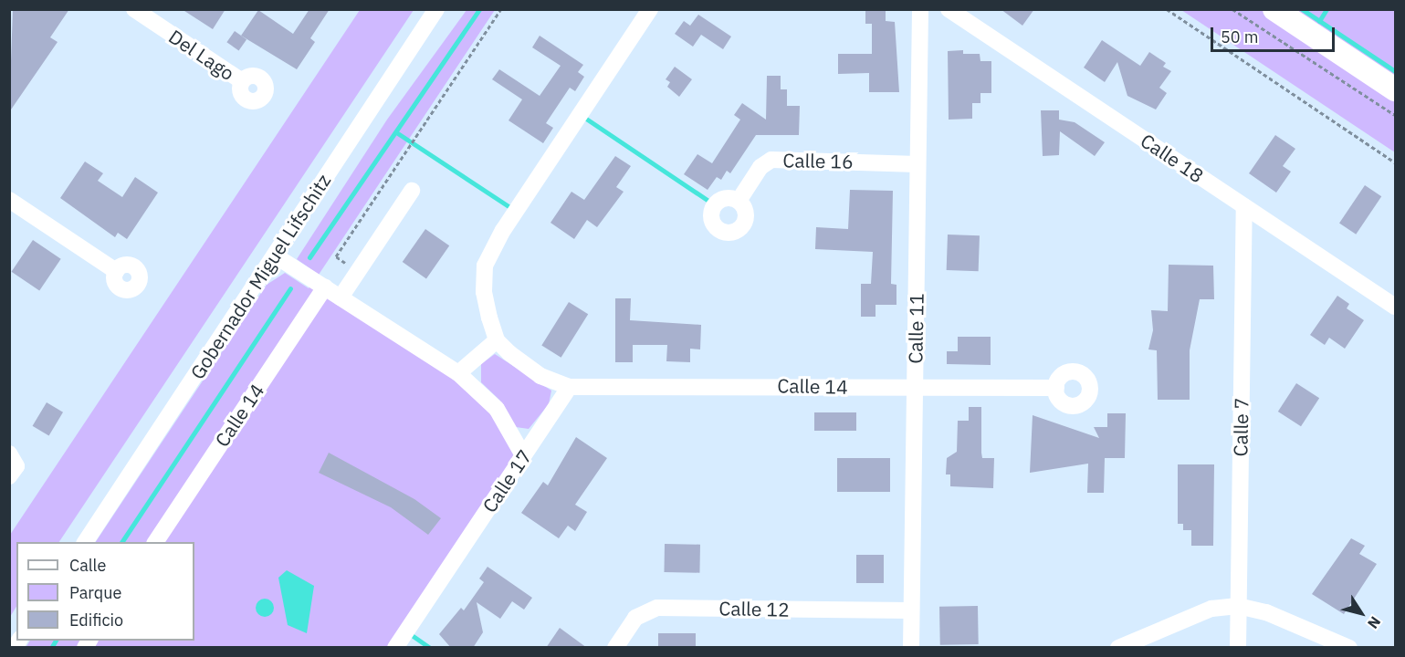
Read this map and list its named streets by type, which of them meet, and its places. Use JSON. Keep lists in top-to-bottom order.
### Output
{
  "streets": {
    "street": [
      "Del Lago",
      "Calle 18",
      "Calle 16",
      "Gobernador Miguel Lifschitz",
      "Calle 11",
      "Calle 14",
      "Calle 7",
      "Calle 17",
      "Calle 12"
    ]
  },
  "crossings": [
    ["Calle 18", "Calle 7"],
    ["Calle 16", "Calle 11"],
    ["Calle 11", "Calle 14"],
    ["Calle 11", "Calle 12"],
    ["Calle 14", "Calle 17"]
  ],
  "legend": ["Calle", "Parque", "Edificio"],
  "scale_bar": "50 m",
  "north": "bottom right"
}
